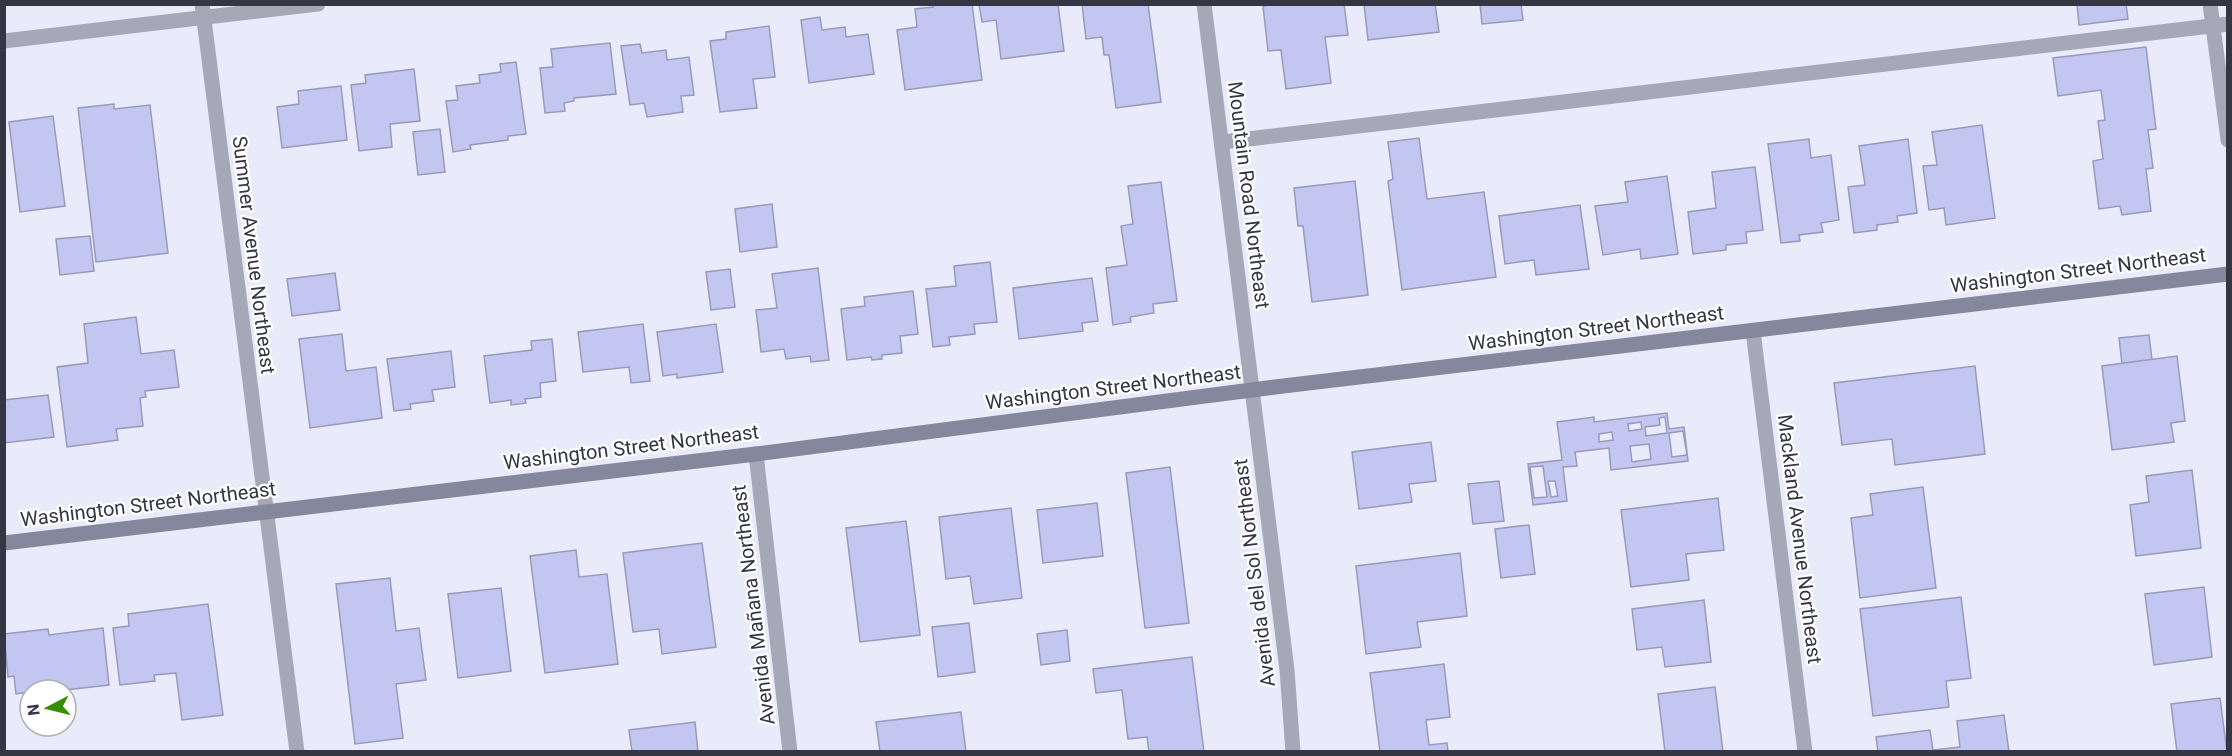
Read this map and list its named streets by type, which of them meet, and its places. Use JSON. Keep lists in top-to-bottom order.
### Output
{
  "streets": {
    "street": [
      "Mountain Road Northeast",
      "Summer Avenue Northeast",
      "Washington Street Northeast",
      "Mackland Avenue Northeast",
      "Avenida del Sol Northeast",
      "Avenida Mañana Northeast"
    ]
  },
  "crossings": [
    ["Mountain Road Northeast", "Washington Street Northeast"],
    ["Mountain Road Northeast", "Avenida del Sol Northeast"],
    ["Summer Avenue Northeast", "Washington Street Northeast"],
    ["Washington Street Northeast", "Mackland Avenue Northeast"],
    ["Washington Street Northeast", "Avenida del Sol Northeast"],
    ["Washington Street Northeast", "Avenida Mañana Northeast"]
  ],
  "north": "left"
}
